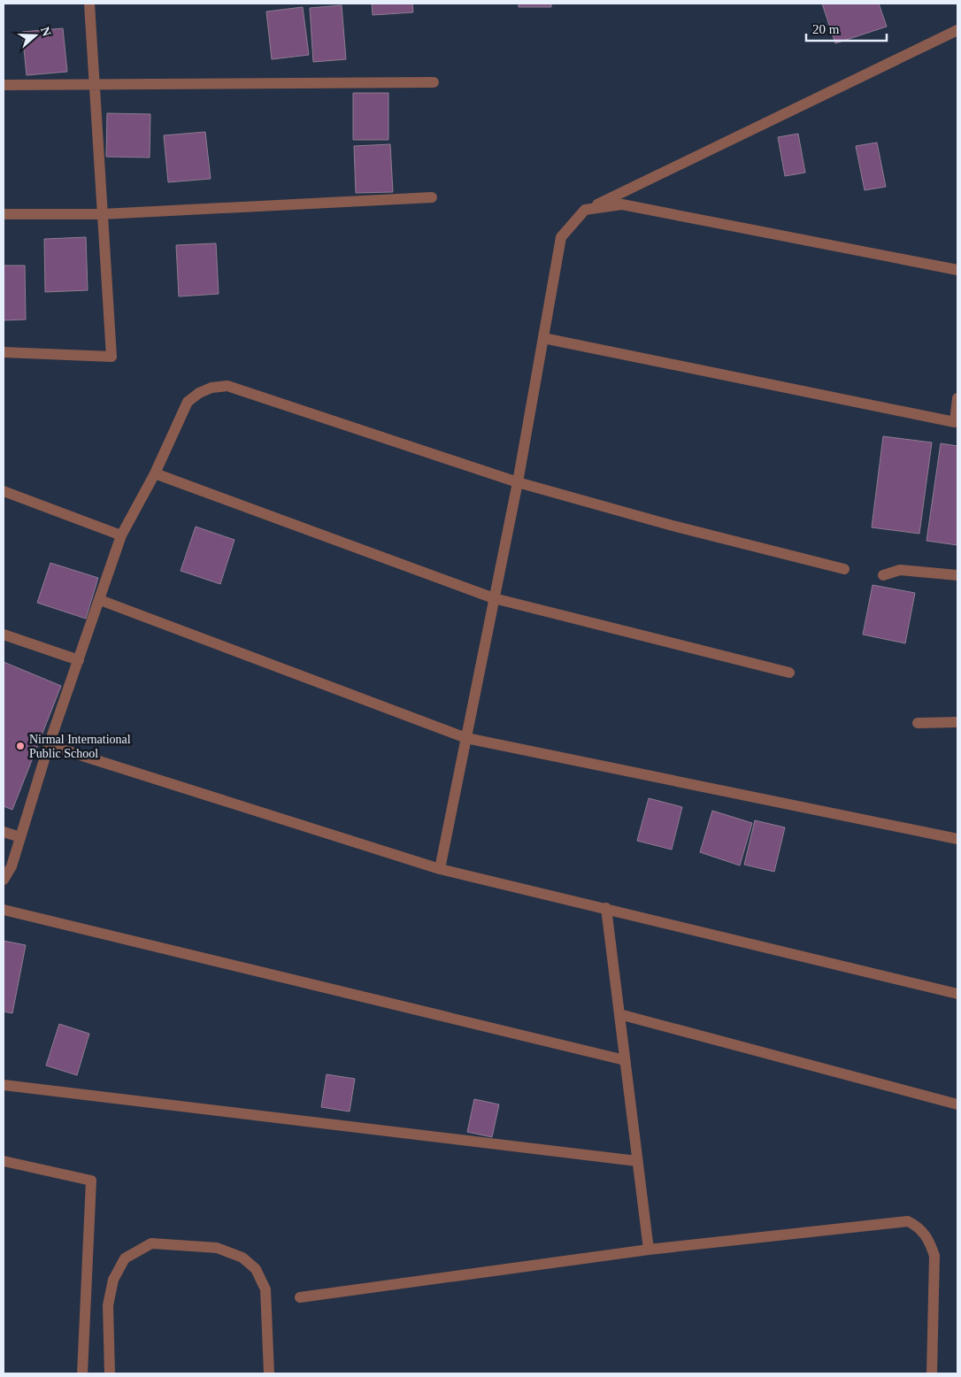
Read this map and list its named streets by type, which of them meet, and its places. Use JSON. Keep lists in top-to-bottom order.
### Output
{
  "places": ["Nirmal International Public School"],
  "scale_bar": "20 m",
  "north": "right"
}
